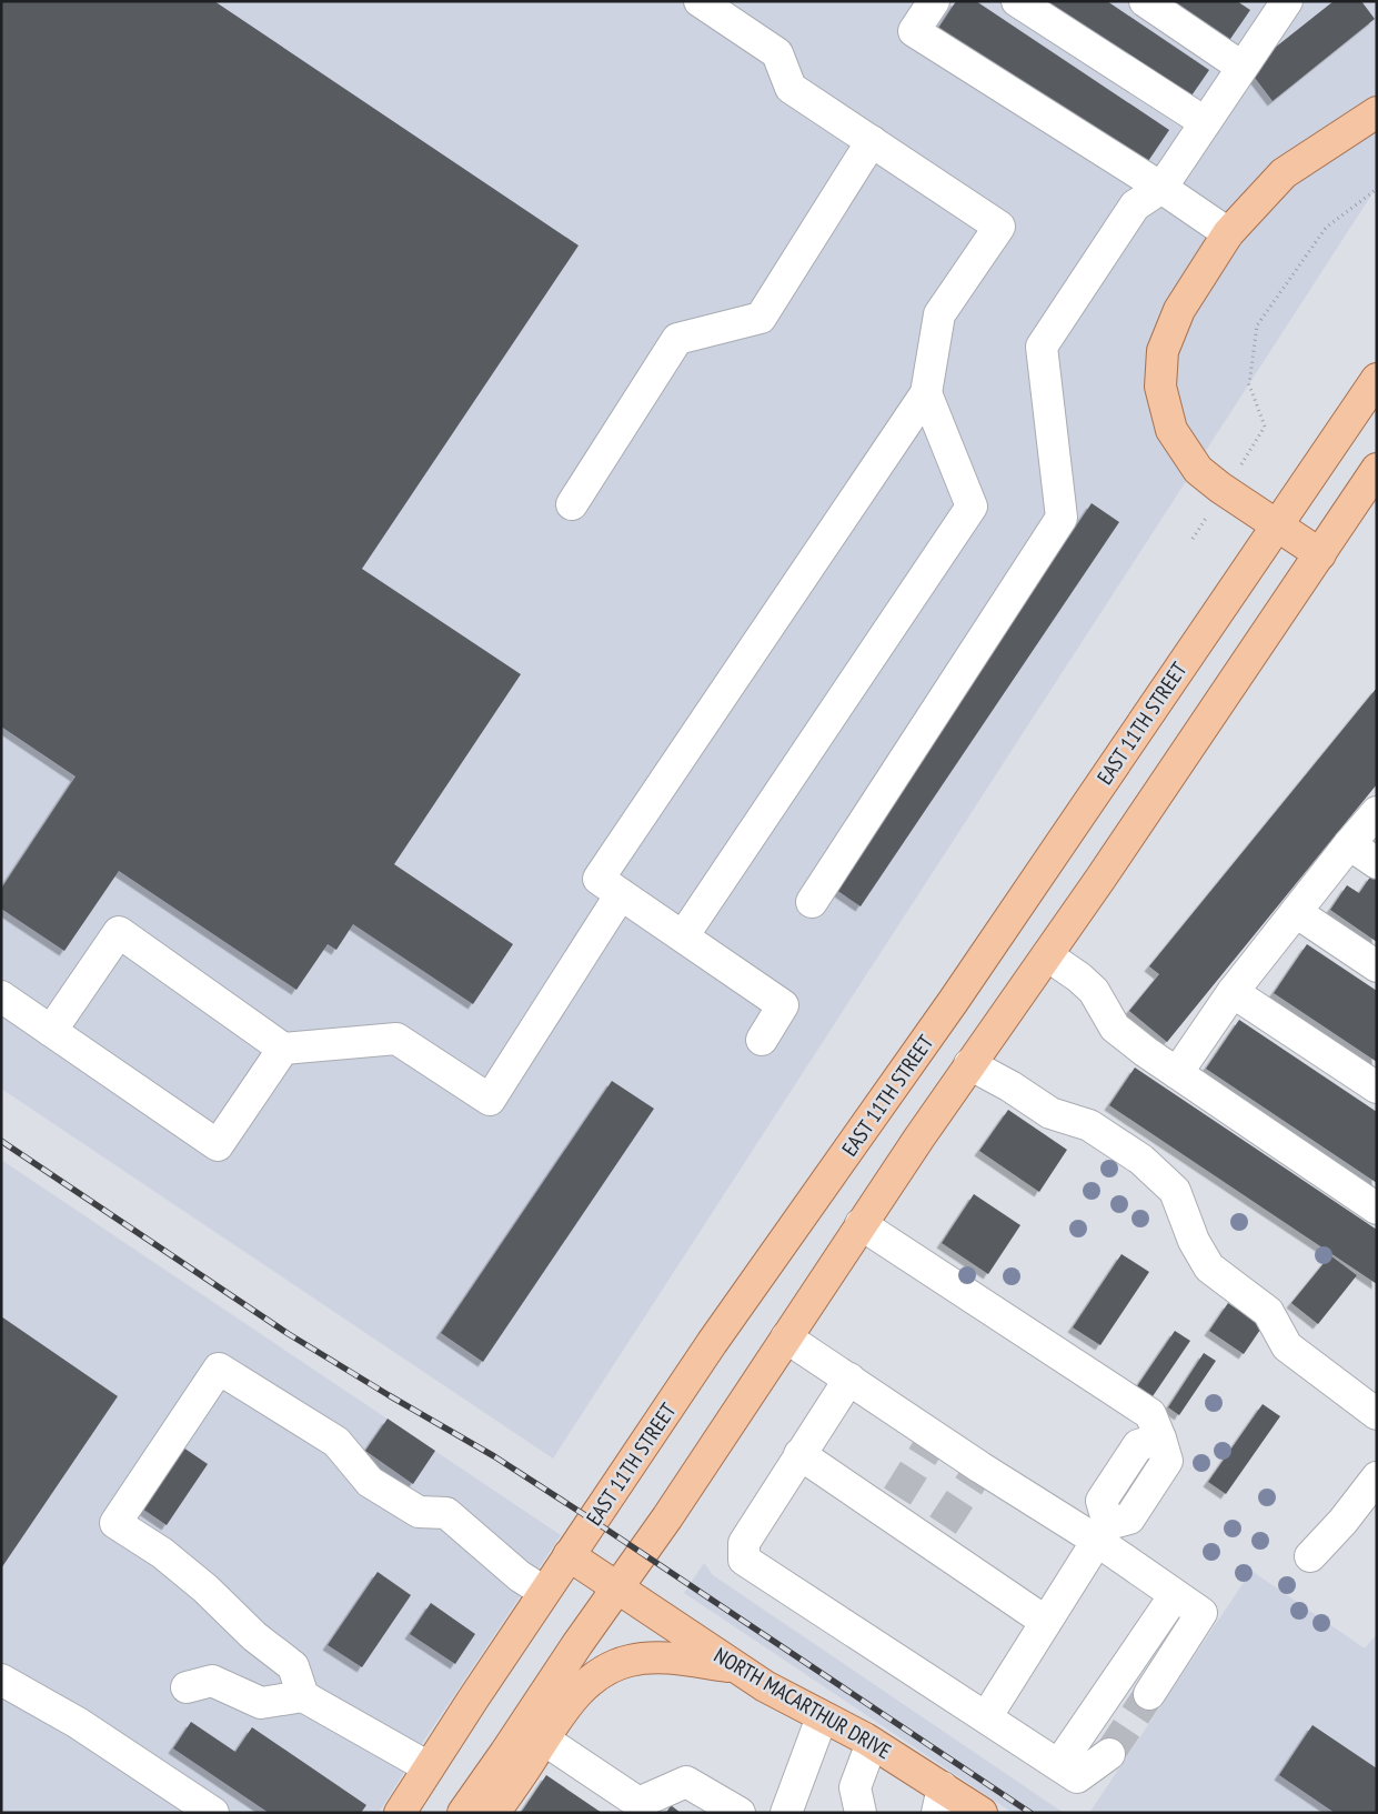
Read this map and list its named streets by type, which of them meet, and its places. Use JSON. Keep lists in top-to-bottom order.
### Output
{
  "streets": {
    "main road": ["EAST 11TH STREET", "NORTH MACARTHUR DRIVE"]
  },
  "crossings": [
    ["EAST 11TH STREET", "NORTH MACARTHUR DRIVE"]
  ]
}
